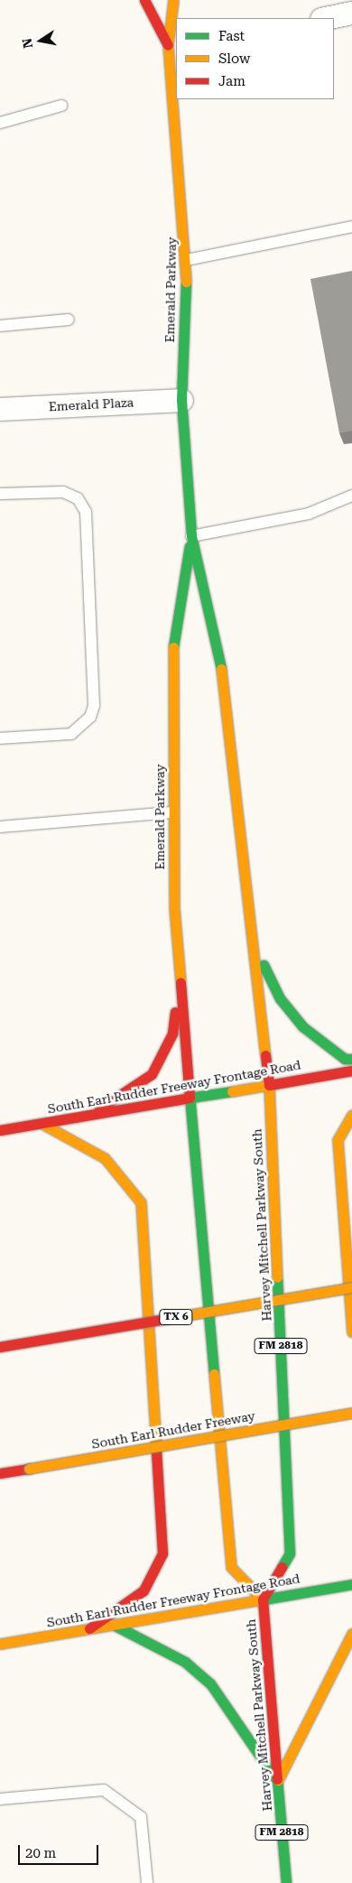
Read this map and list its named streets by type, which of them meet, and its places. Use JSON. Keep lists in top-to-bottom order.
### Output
{
  "streets": {
    "main road": [
      "Emerald Parkway",
      "South Earl Rudder Freeway Frontage Road",
      "Harvey Mitchell Parkway South",
      "TX 6",
      "FM 2818",
      "South Earl Rudder Freeway"
    ],
    "street": ["Emerald Plaza"]
  },
  "crossings": [
    ["Emerald Parkway", "Emerald Plaza"],
    ["Emerald Parkway", "South Earl Rudder Freeway Frontage Road"],
    ["Emerald Parkway", "Harvey Mitchell Parkway South"],
    ["South Earl Rudder Freeway Frontage Road", "Harvey Mitchell Parkway South"]
  ],
  "legend": ["Fast", "Slow", "Jam"],
  "scale_bar": "20 m",
  "north": "left"
}
